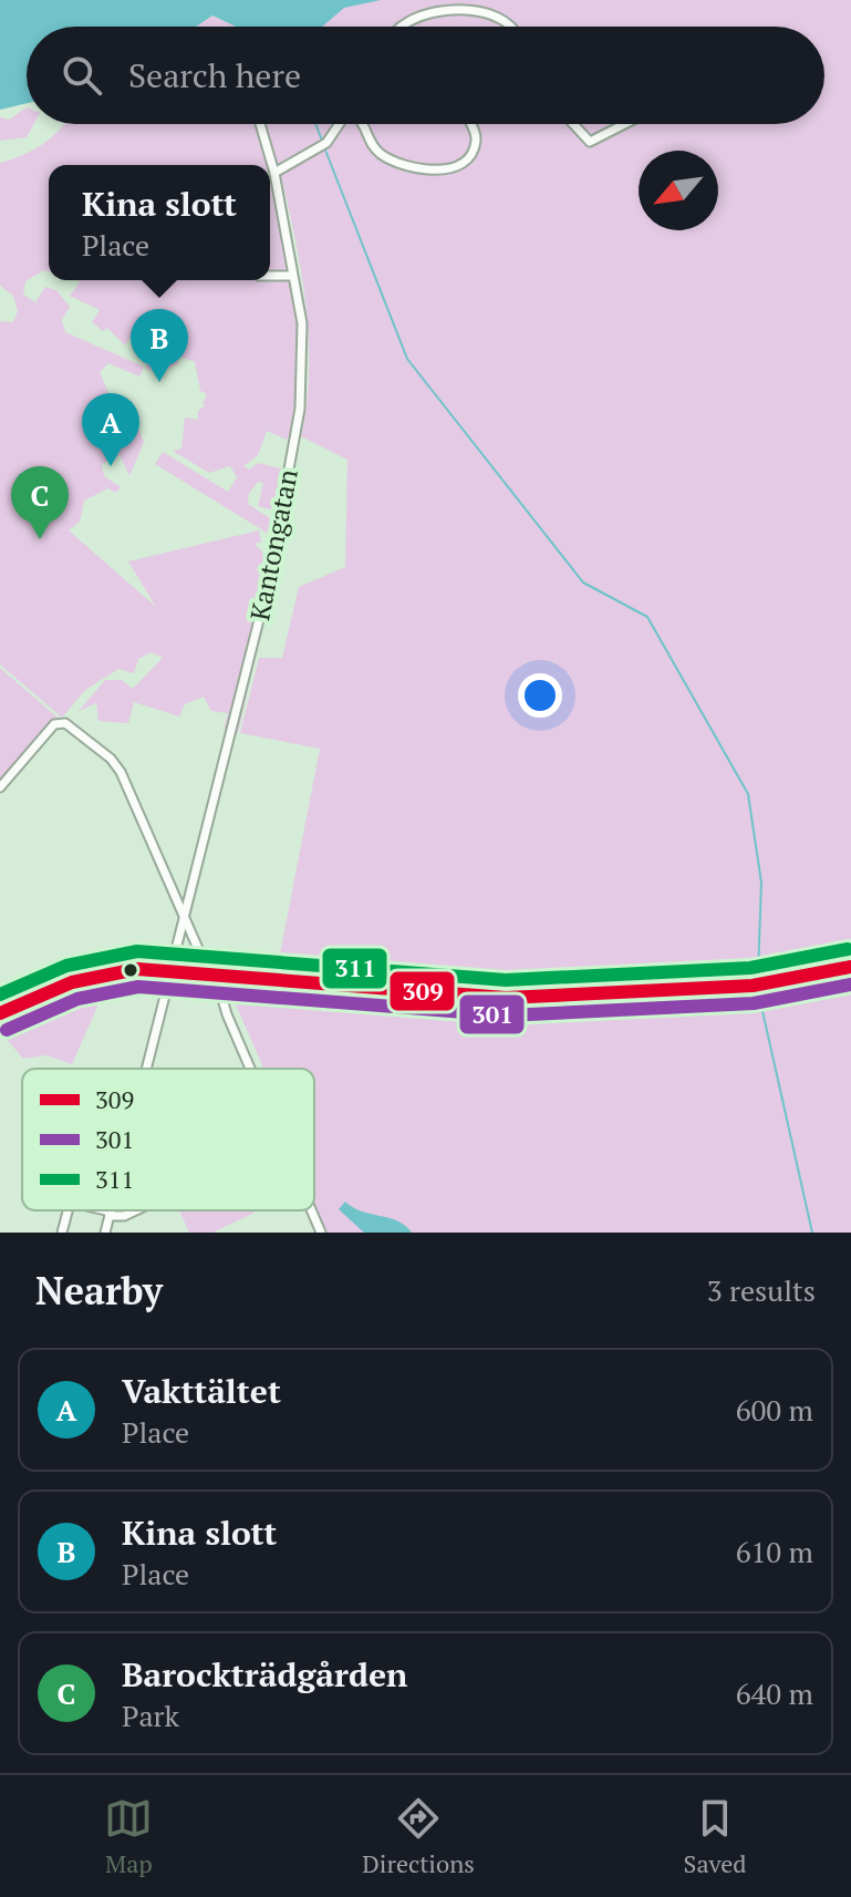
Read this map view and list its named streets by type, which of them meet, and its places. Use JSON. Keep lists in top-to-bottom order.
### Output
{
  "streets": {
    "street": ["Kantongatan"]
  },
  "lines": ["transit line 311", "transit line 309", "transit line 301"],
  "legend": ["309", "301", "311"],
  "north": "bottom left",
  "page": {
    "search": "Search here",
    "popup": ["Kina slott", "Place"],
    "pins": ["B", "A", "C"],
    "heading": ["Nearby", "3 results"],
    "list": [
      {
        "mark": "A",
        "name": "Vakttältet",
        "note": "Place",
        "value": "600 m"
      },
      {
        "mark": "B",
        "name": "Kina slott",
        "note": "Place",
        "value": "610 m"
      },
      {
        "mark": "C",
        "name": "Barockträdgården",
        "note": "Park",
        "value": "640 m"
      }
    ],
    "nav": ["Map", "Directions", "Saved"]
  }
}
